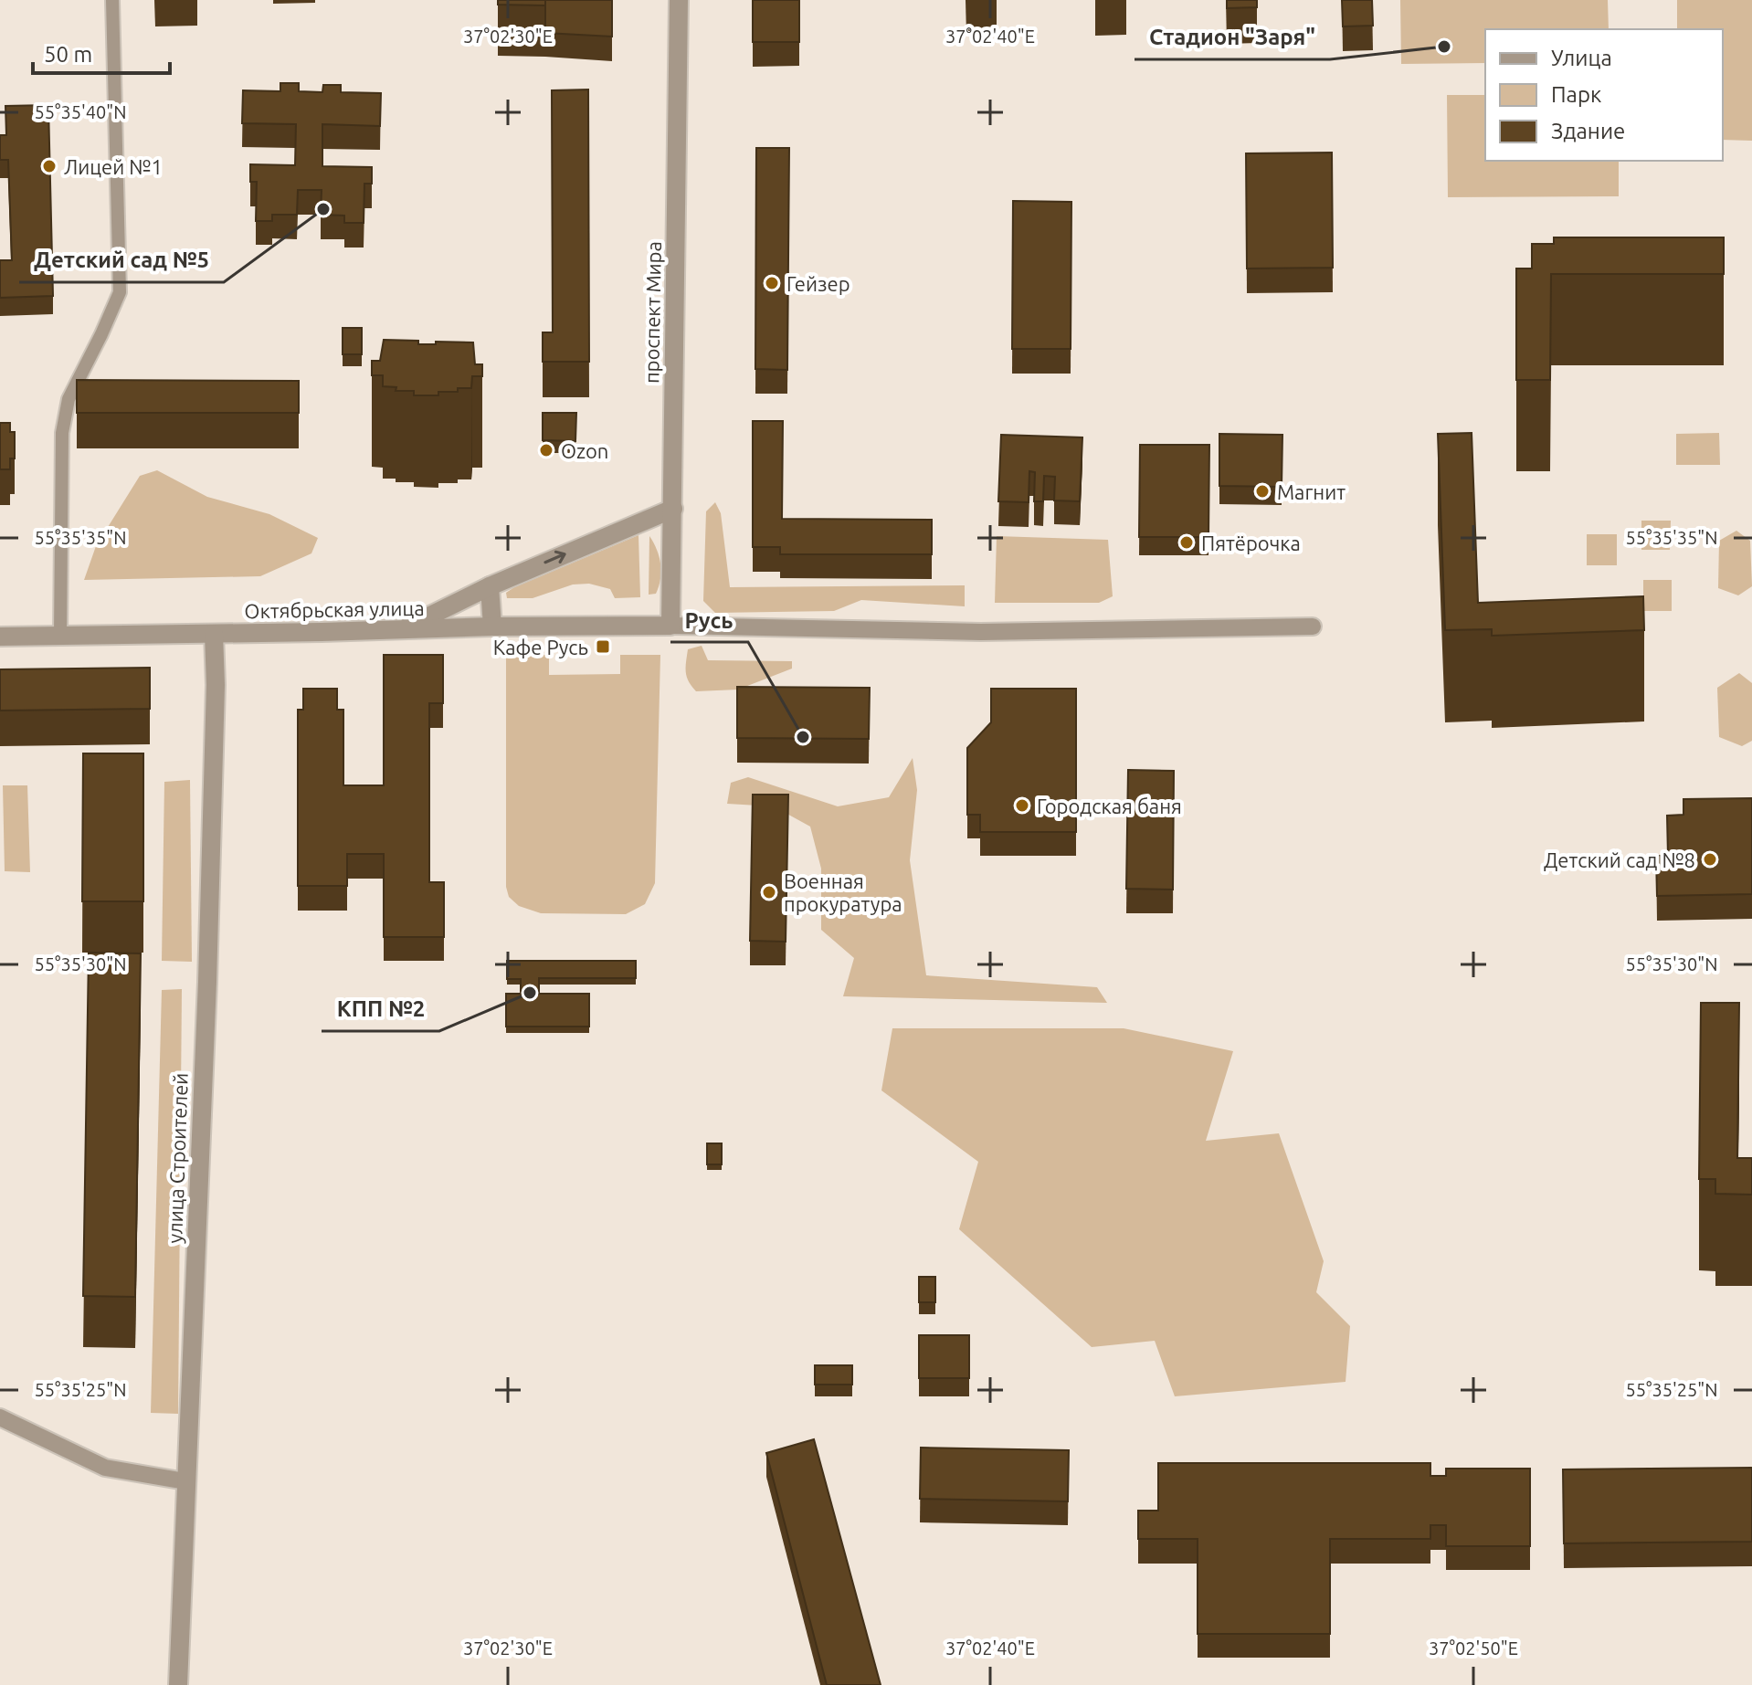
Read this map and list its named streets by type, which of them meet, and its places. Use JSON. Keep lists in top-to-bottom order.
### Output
{
  "streets": {
    "street": ["проспект Мира", "Октябрьская улица", "улица Строителей"]
  },
  "crossings": [
    ["проспект Мира", "Октябрьская улица"],
    ["Октябрьская улица", "улица Строителей"]
  ],
  "places": {
    "other": [
      "Стадион \"Заря\"",
      "Лицей №1",
      "Детский сад №5",
      "Гейзер",
      "Ozon",
      "Магнит",
      "Пятёрочка",
      "Русь",
      "Городская баня",
      "Детский сад №8",
      "Военная прокуратура",
      "КПП №2"
    ],
    "transit": ["Кафе Русь"]
  },
  "legend": ["Улица", "Парк", "Здание"],
  "scale_bar": "50 m",
  "coordinates": [
    "37°02'30\"E",
    "37°02'40\"E",
    "55°35'40\"N",
    "55°35'35\"N",
    "55°35'30\"N",
    "55°35'25\"N",
    "37°02'50\"E"
  ]
}
